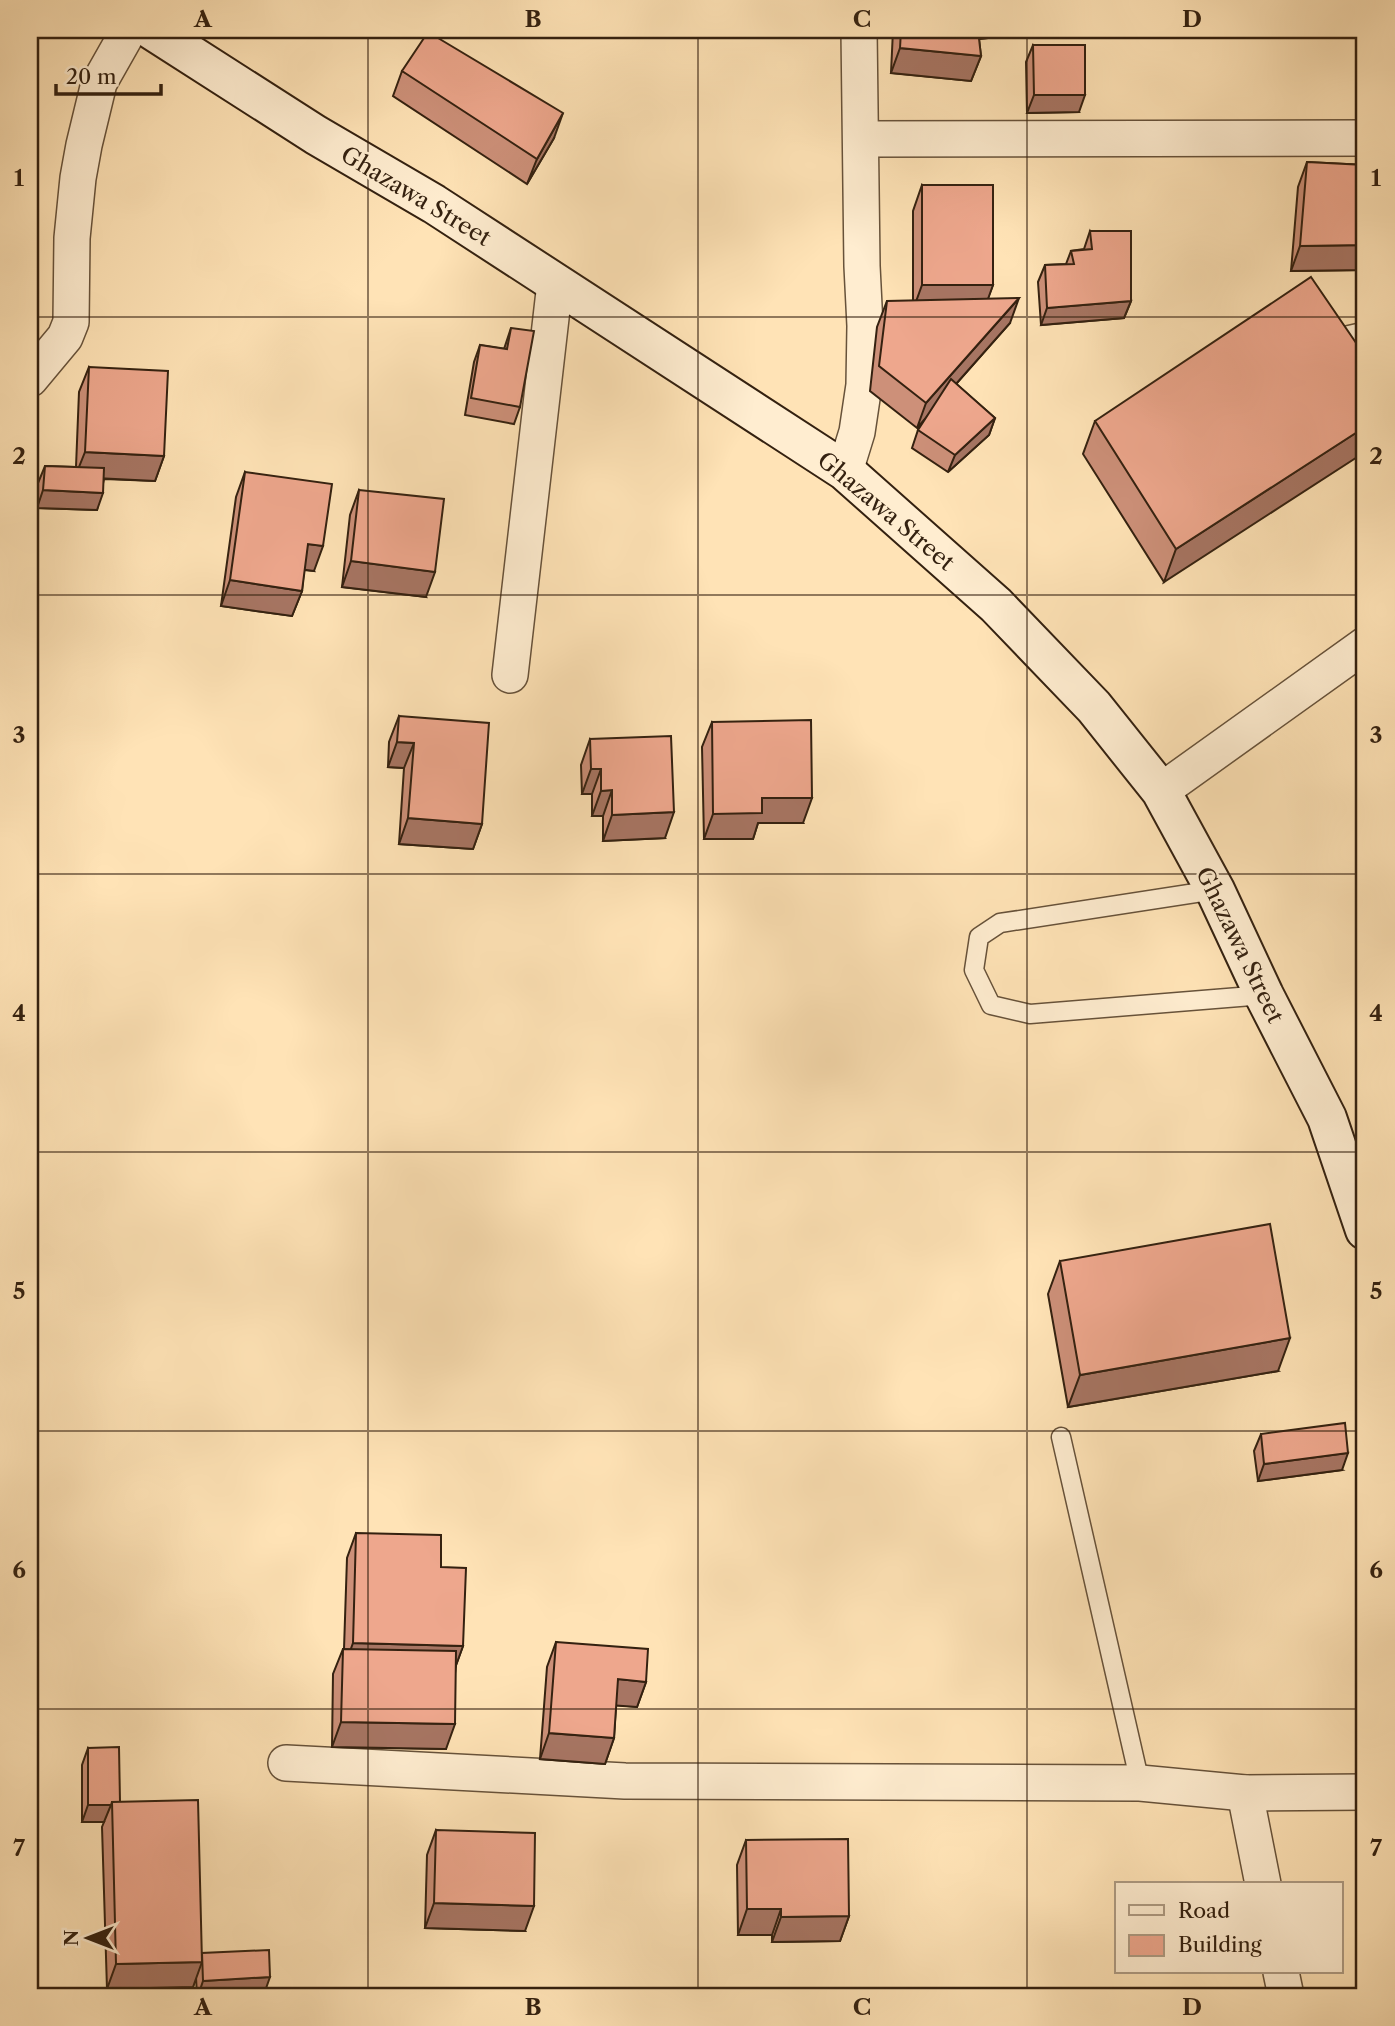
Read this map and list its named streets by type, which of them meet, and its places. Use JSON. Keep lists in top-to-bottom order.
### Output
{
  "streets": {
    "main road": ["Ghazawa Street"]
  },
  "legend": ["Road", "Building"],
  "scale_bar": "20 m",
  "north": "left",
  "grid": {
    "columns": [
      "A",
      "B",
      "C",
      "D"
    ],
    "rows": [
      "1",
      "2",
      "3",
      "4",
      "5",
      "6",
      "7"
    ]
  }
}
